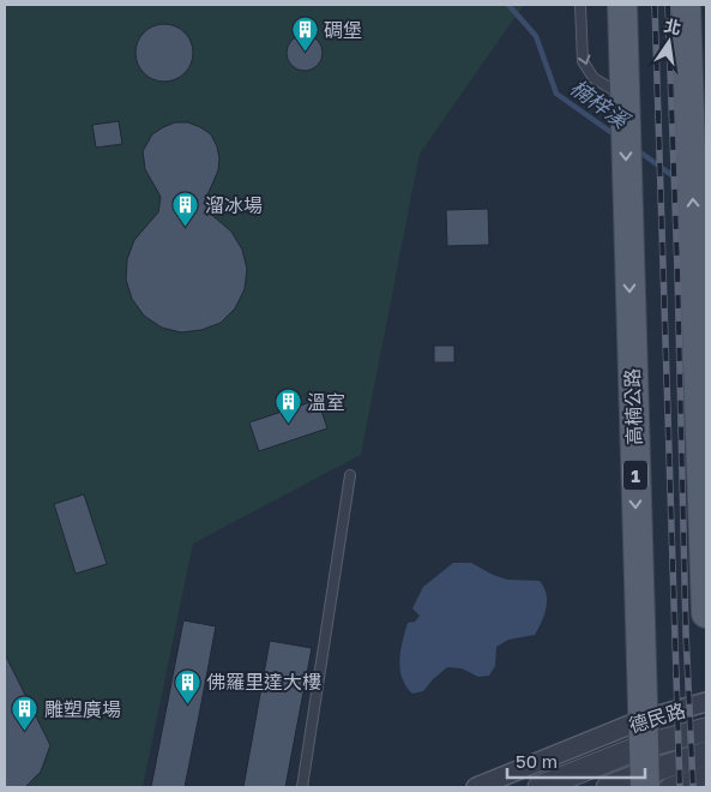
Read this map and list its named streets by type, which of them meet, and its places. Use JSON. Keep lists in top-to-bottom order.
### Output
{
  "streets": {
    "main road": ["高楠公路", "1"],
    "street": ["德民路"]
  },
  "crossings": [
    ["高楠公路", "1"],
    ["高楠公路", "德民路"]
  ],
  "water": ["楠梓溪"],
  "places": {
    "building": [
      "碉堡",
      "溜冰場",
      "溫室",
      "佛羅里達大樓",
      "雕塑廣場"
    ]
  },
  "scale_bar": "50 m",
  "north": "top"
}
